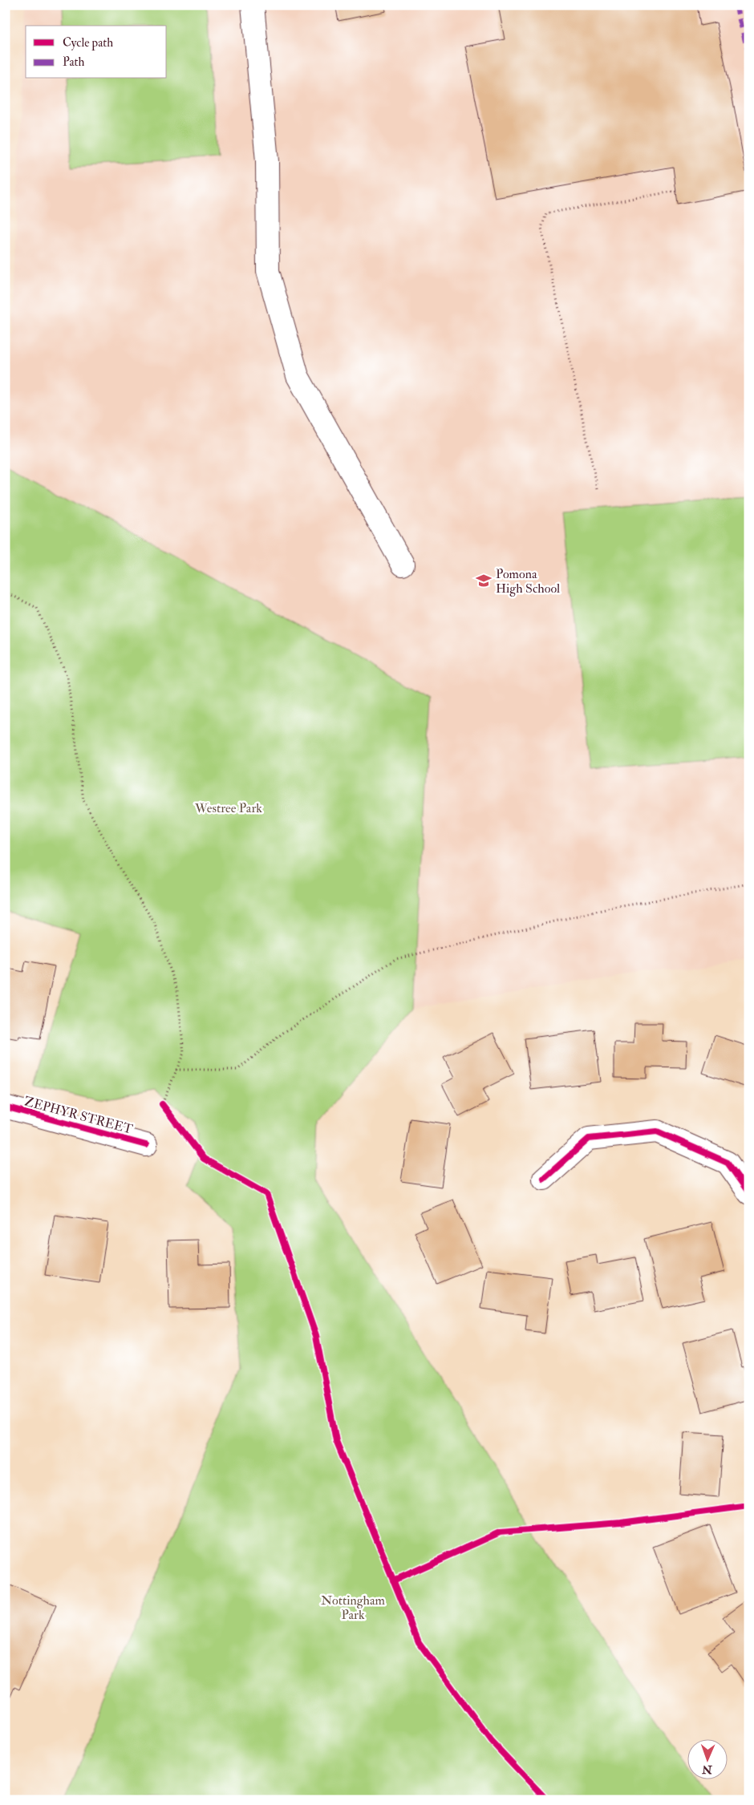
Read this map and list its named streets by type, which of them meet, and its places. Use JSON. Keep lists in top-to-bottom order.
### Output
{
  "streets": {
    "street": ["ZEPHYR STREET"]
  },
  "parks": ["Westree Park", "Nottingham Park"],
  "places": {
    "school or university": ["Pomona High School"]
  },
  "legend": ["Cycle path", "Path"],
  "north": "bottom"
}
